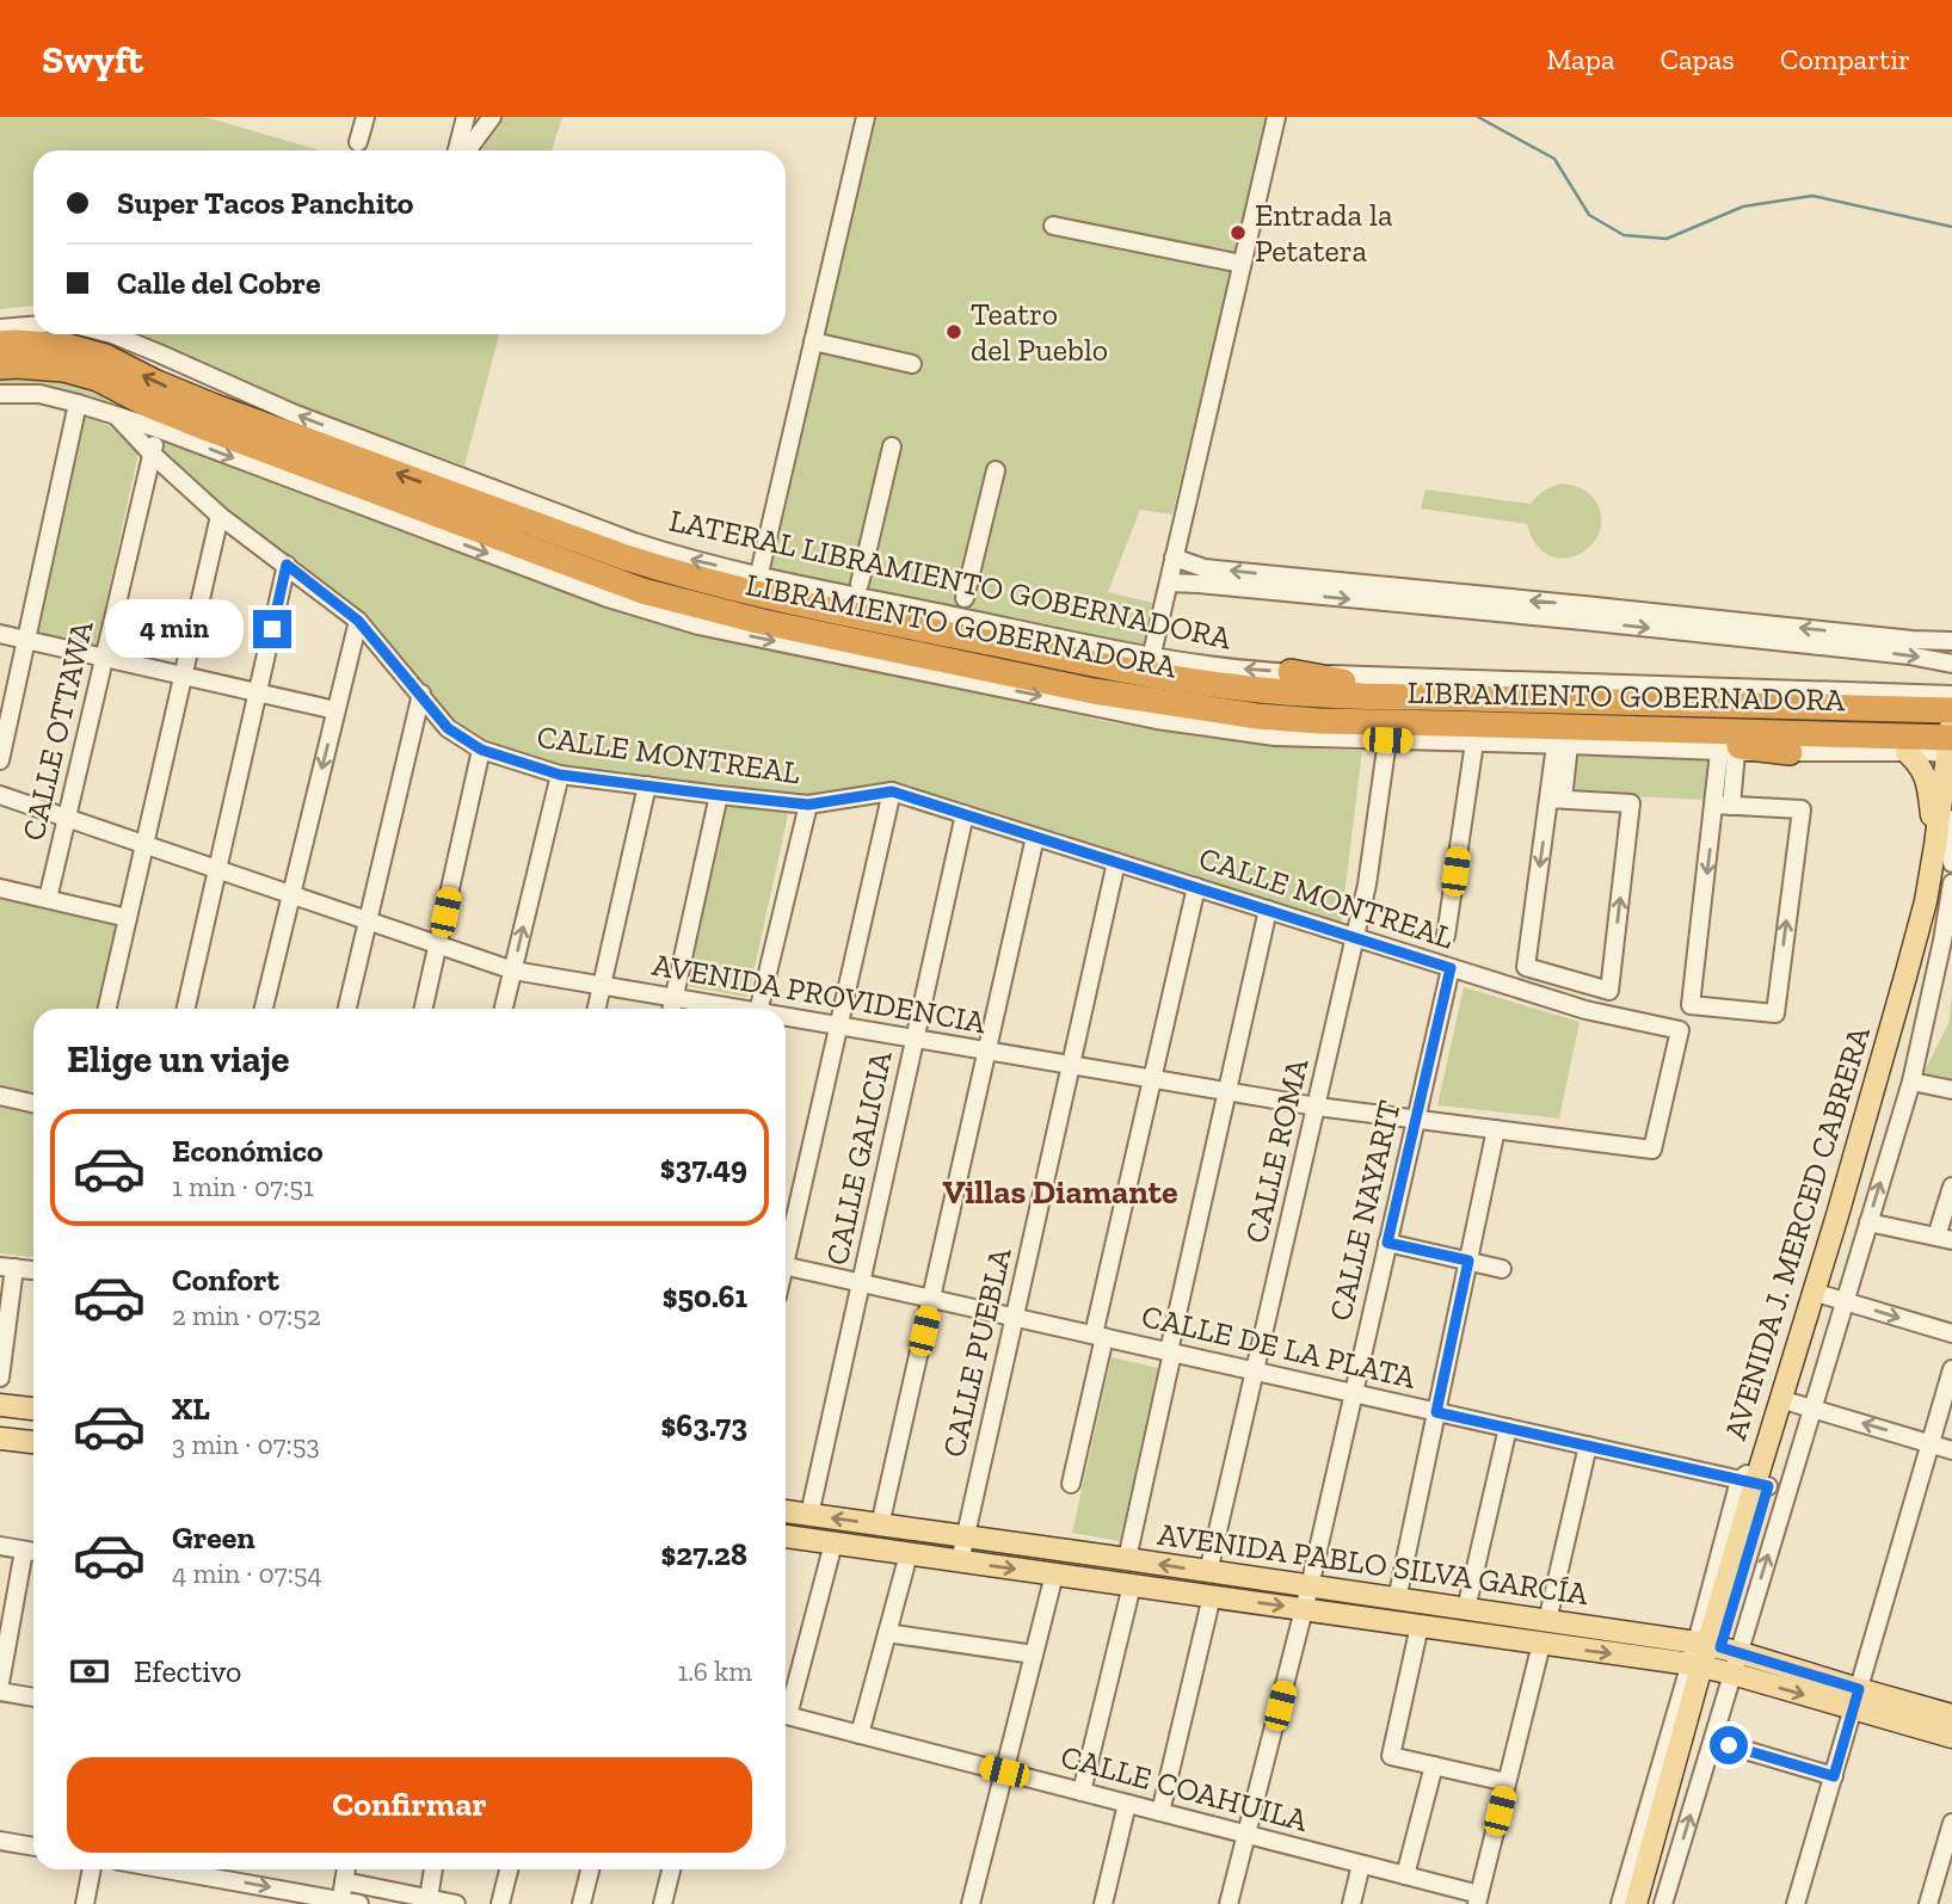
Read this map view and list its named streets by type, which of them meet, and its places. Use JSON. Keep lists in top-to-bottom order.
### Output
{
  "streets": {
    "highway": ["LIBRAMIENTO GOBERNADORA"],
    "main road": ["AVENIDA J. MERCED CABRERA", "AVENIDA PABLO SILVA GARCÍA"],
    "street": [
      "LATERAL LIBRAMIENTO GOBERNADORA",
      "CALLE OTTAWA",
      "CALLE MONTREAL",
      "AVENIDA PROVIDENCIA",
      "CALLE ROMA",
      "CALLE GALICIA",
      "CALLE NAYARIT",
      "CALLE DE LA PLATA",
      "CALLE PUEBLA",
      "CALLE COAHUILA"
    ]
  },
  "crossings": [
    ["LATERAL LIBRAMIENTO GOBERNADORA", "LIBRAMIENTO GOBERNADORA"],
    ["LIBRAMIENTO GOBERNADORA", "AVENIDA J. MERCED CABRERA"],
    ["CALLE OTTAWA", "CALLE MONTREAL"],
    ["CALLE OTTAWA", "AVENIDA PROVIDENCIA"],
    ["CALLE MONTREAL", "AVENIDA PROVIDENCIA"],
    ["CALLE MONTREAL", "CALLE ROMA"],
    ["CALLE MONTREAL", "CALLE GALICIA"],
    ["CALLE MONTREAL", "CALLE NAYARIT"],
    ["CALLE MONTREAL", "CALLE PUEBLA"],
    ["AVENIDA PROVIDENCIA", "CALLE ROMA"],
    ["AVENIDA PROVIDENCIA", "CALLE GALICIA"],
    ["AVENIDA PROVIDENCIA", "CALLE NAYARIT"],
    ["AVENIDA PROVIDENCIA", "CALLE PUEBLA"],
    ["CALLE ROMA", "CALLE DE LA PLATA"],
    ["CALLE ROMA", "AVENIDA PABLO SILVA GARCÍA"],
    ["CALLE GALICIA", "CALLE DE LA PLATA"],
    ["CALLE GALICIA", "AVENIDA PABLO SILVA GARCÍA"],
    ["CALLE NAYARIT", "CALLE DE LA PLATA"],
    ["CALLE NAYARIT", "AVENIDA PABLO SILVA GARCÍA"],
    ["CALLE NAYARIT", "CALLE COAHUILA"],
    ["AVENIDA J. MERCED CABRERA", "CALLE DE LA PLATA"],
    ["AVENIDA J. MERCED CABRERA", "AVENIDA PABLO SILVA GARCÍA"],
    ["CALLE DE LA PLATA", "CALLE PUEBLA"],
    ["CALLE PUEBLA", "AVENIDA PABLO SILVA GARCÍA"]
  ],
  "districts": ["Villas Diamante"],
  "places": ["Entrada la Petatera", "Teatro del Pueblo"],
  "page": {
    "header": "Swyft",
    "nav": ["Mapa", "Capas", "Compartir"],
    "banner": ["Super Tacos Panchito", "Calle del Cobre"],
    "bubble": "4 min",
    "heading": "Elige un viaje",
    "list": [
      {
        "name": "Económico",
        "note": "1 min · 07:51",
        "value": "$37.49"
      },
      {
        "name": "Confort",
        "note": "2 min · 07:52",
        "value": "$50.61"
      },
      {
        "name": "XL",
        "note": "3 min · 07:53",
        "value": "$63.73"
      },
      {
        "name": "Green",
        "note": "4 min · 07:54",
        "value": "$27.28"
      }
    ],
    "pay": ["Efectivo", "1.6 km"],
    "buttons": "Confirmar"
  }
}
